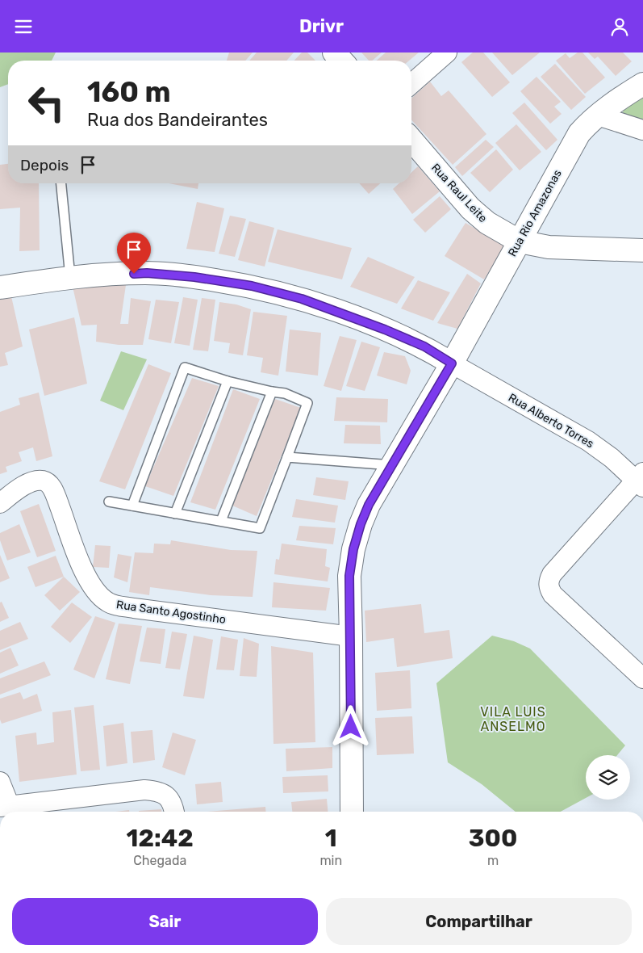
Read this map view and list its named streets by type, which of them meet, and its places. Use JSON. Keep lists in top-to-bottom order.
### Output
{
  "streets": {
    "street": [
      "Rua Raul Leite",
      "Rua Rio Amazonas",
      "Rua Alberto Torres",
      "Rua Santo Agostinho"
    ]
  },
  "crossings": [
    ["Rua Raul Leite", "Rua Rio Amazonas"],
    ["Rua Rio Amazonas", "Rua Alberto Torres"],
    ["Rua Rio Amazonas", "Rua Santo Agostinho"]
  ],
  "districts": ["VILA LUIS ANSELMO"],
  "page": {
    "header": "Drivr",
    "turn": ["160 m", "Rua dos Bandeirantes"],
    "then": "Depois",
    "eta": [
      "12:42",
      "Chegada",
      "1",
      "min",
      "300",
      "m"
    ],
    "buttons": ["Sair", "Compartilhar"]
  }
}
